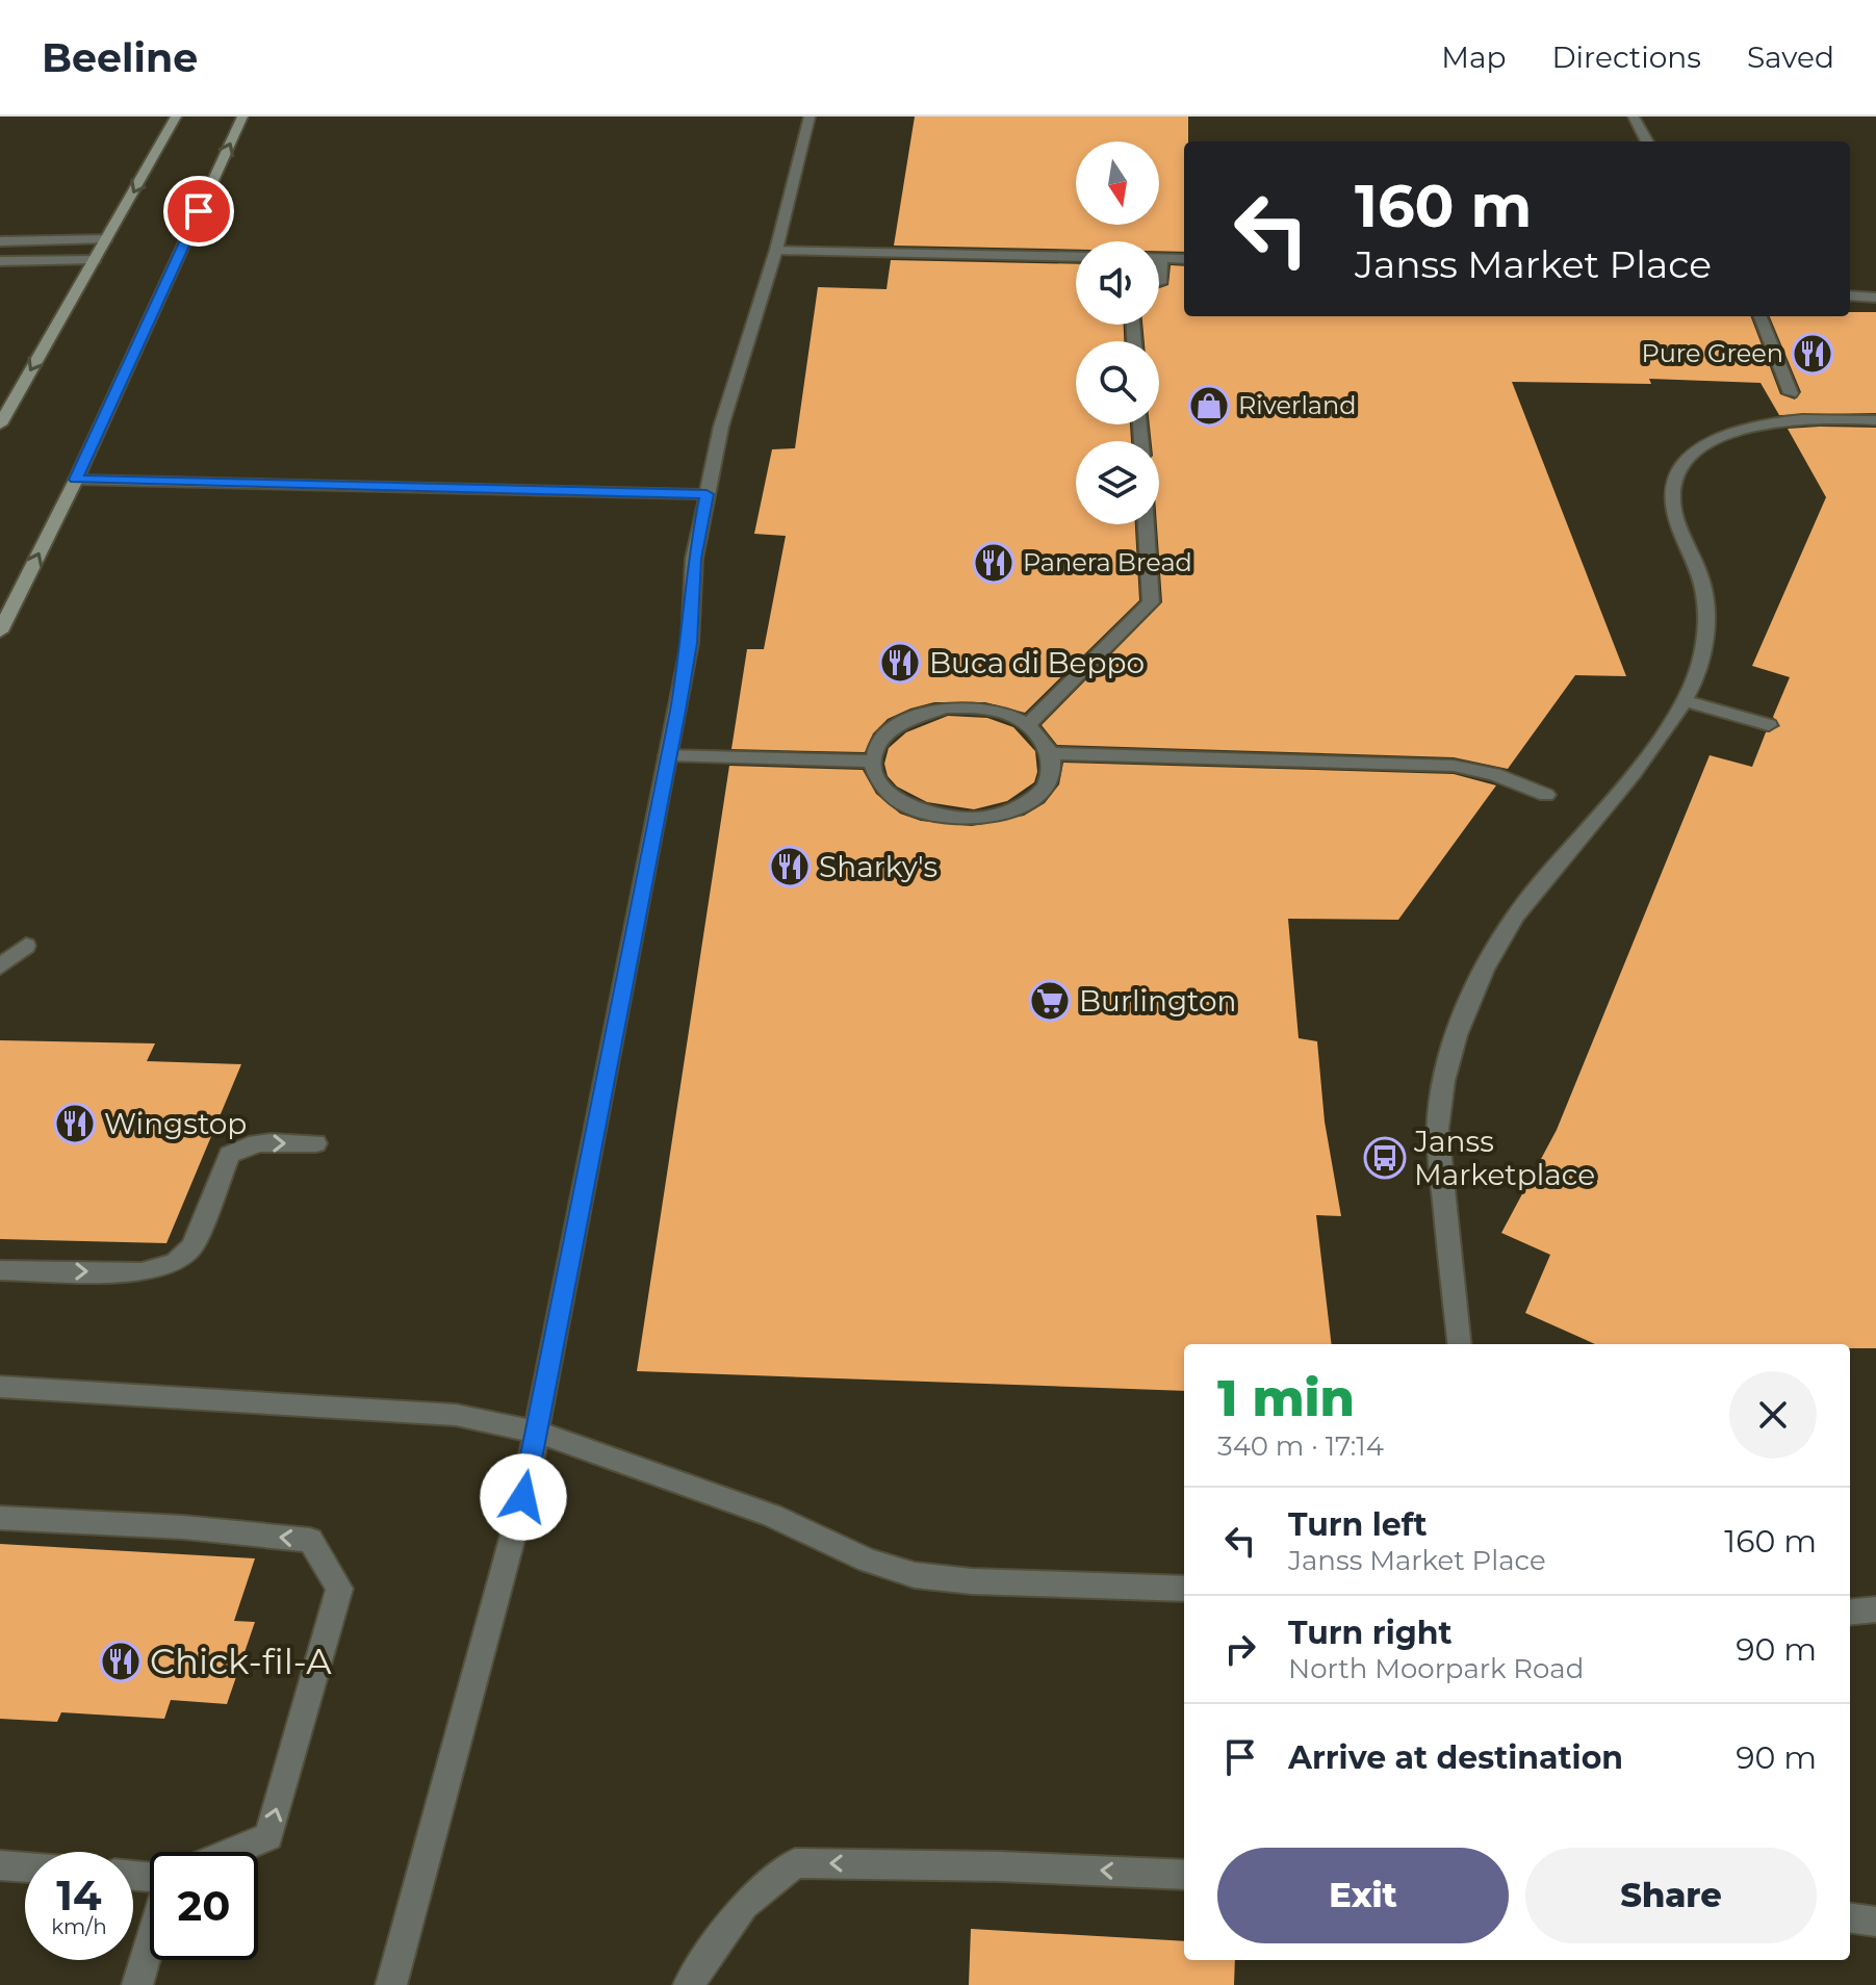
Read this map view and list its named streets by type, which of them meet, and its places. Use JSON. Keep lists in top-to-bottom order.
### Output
{
  "places": {
    "restaurant": [
      "Pure Green",
      "Panera Bread",
      "Buca di Beppo",
      "Sharky's",
      "Wingstop",
      "Chick-fil-A"
    ],
    "shop": ["Riverland"],
    "supermarket": ["Burlington"],
    "bus stop": ["Janss Marketplace"]
  },
  "north": "bottom",
  "page": {
    "header": "Beeline",
    "nav": ["Map", "Directions", "Saved"],
    "turn": ["160 m", "Janss Market Place"],
    "heading": ["1 min", "340 m · 17:14"],
    "list": [
      {
        "name": "Turn left",
        "note": "Janss Market Place",
        "value": "160 m"
      },
      {
        "name": "Turn right",
        "note": "North Moorpark Road",
        "value": "90 m"
      },
      {
        "name": "Arrive at destination",
        "value": "90 m"
      }
    ],
    "buttons": ["Exit", "Share"],
    "speed": "14 km/h",
    "limit": "20"
  }
}
